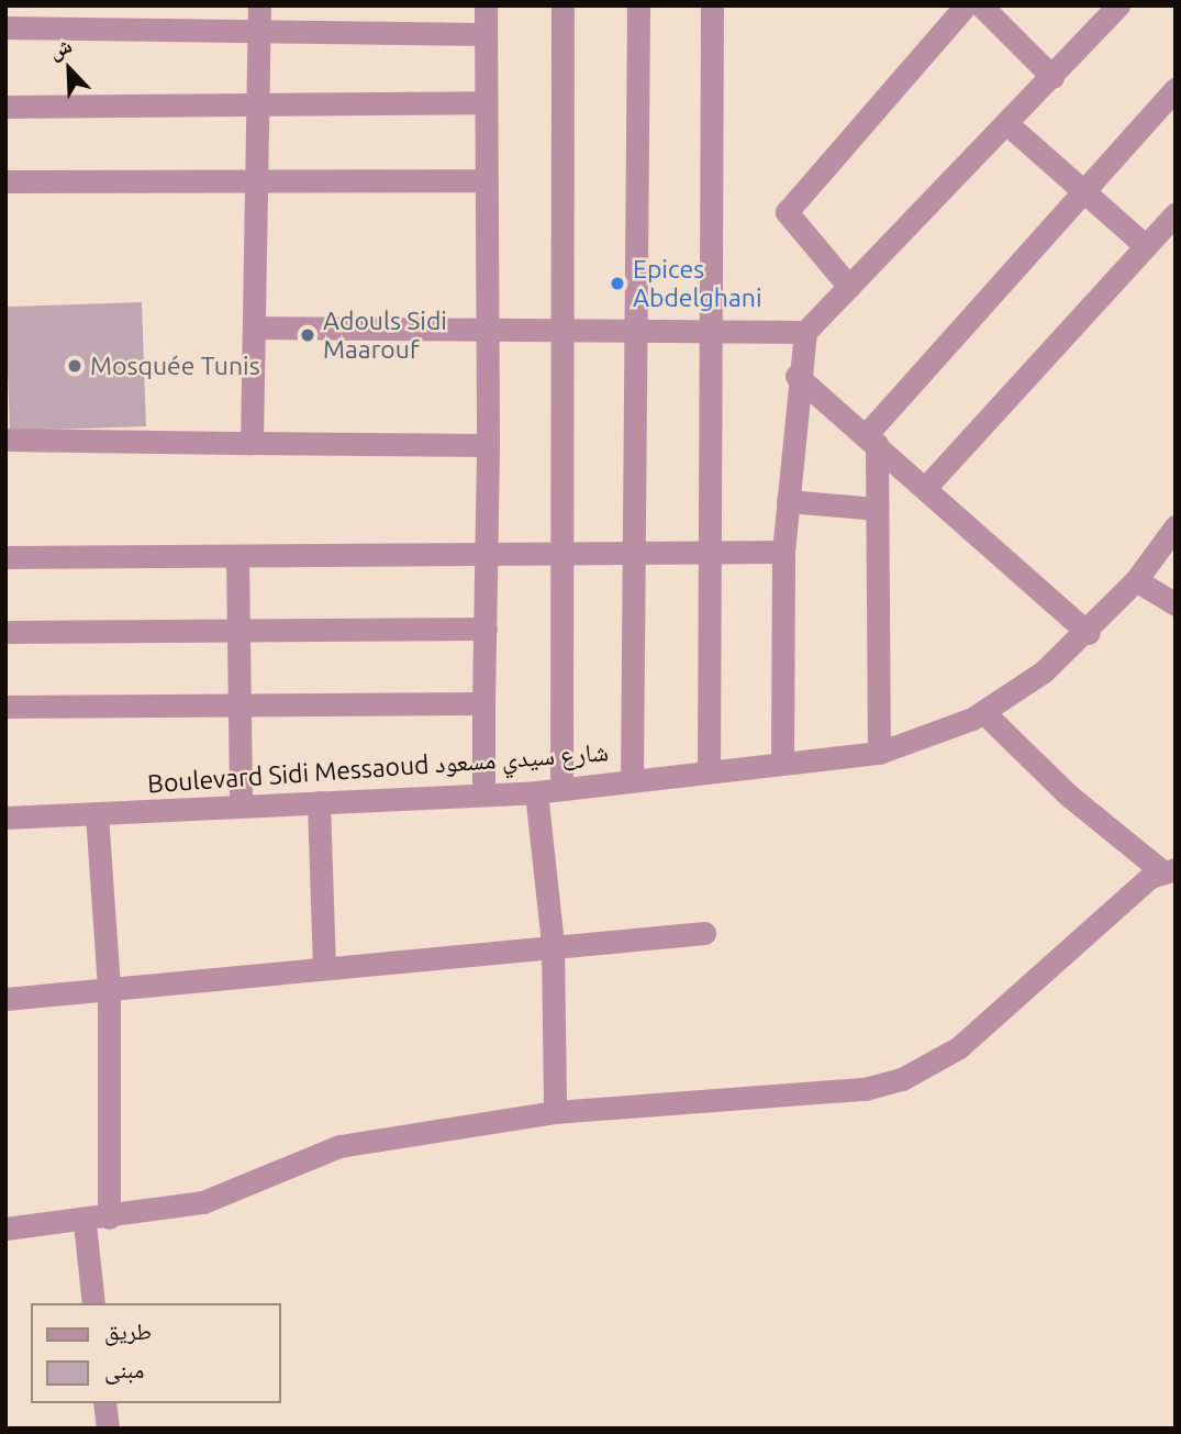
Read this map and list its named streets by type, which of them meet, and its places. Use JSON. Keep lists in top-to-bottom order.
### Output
{
  "streets": {
    "street": ["Boulevard Sidi Messaoud شارع سيدي مسعود"]
  },
  "places": ["Epices Abdelghani", "Adouls Sidi Maarouf", "Mosquée Tunis"],
  "legend": ["طريق", "مبنى"],
  "north": "top left"
}
